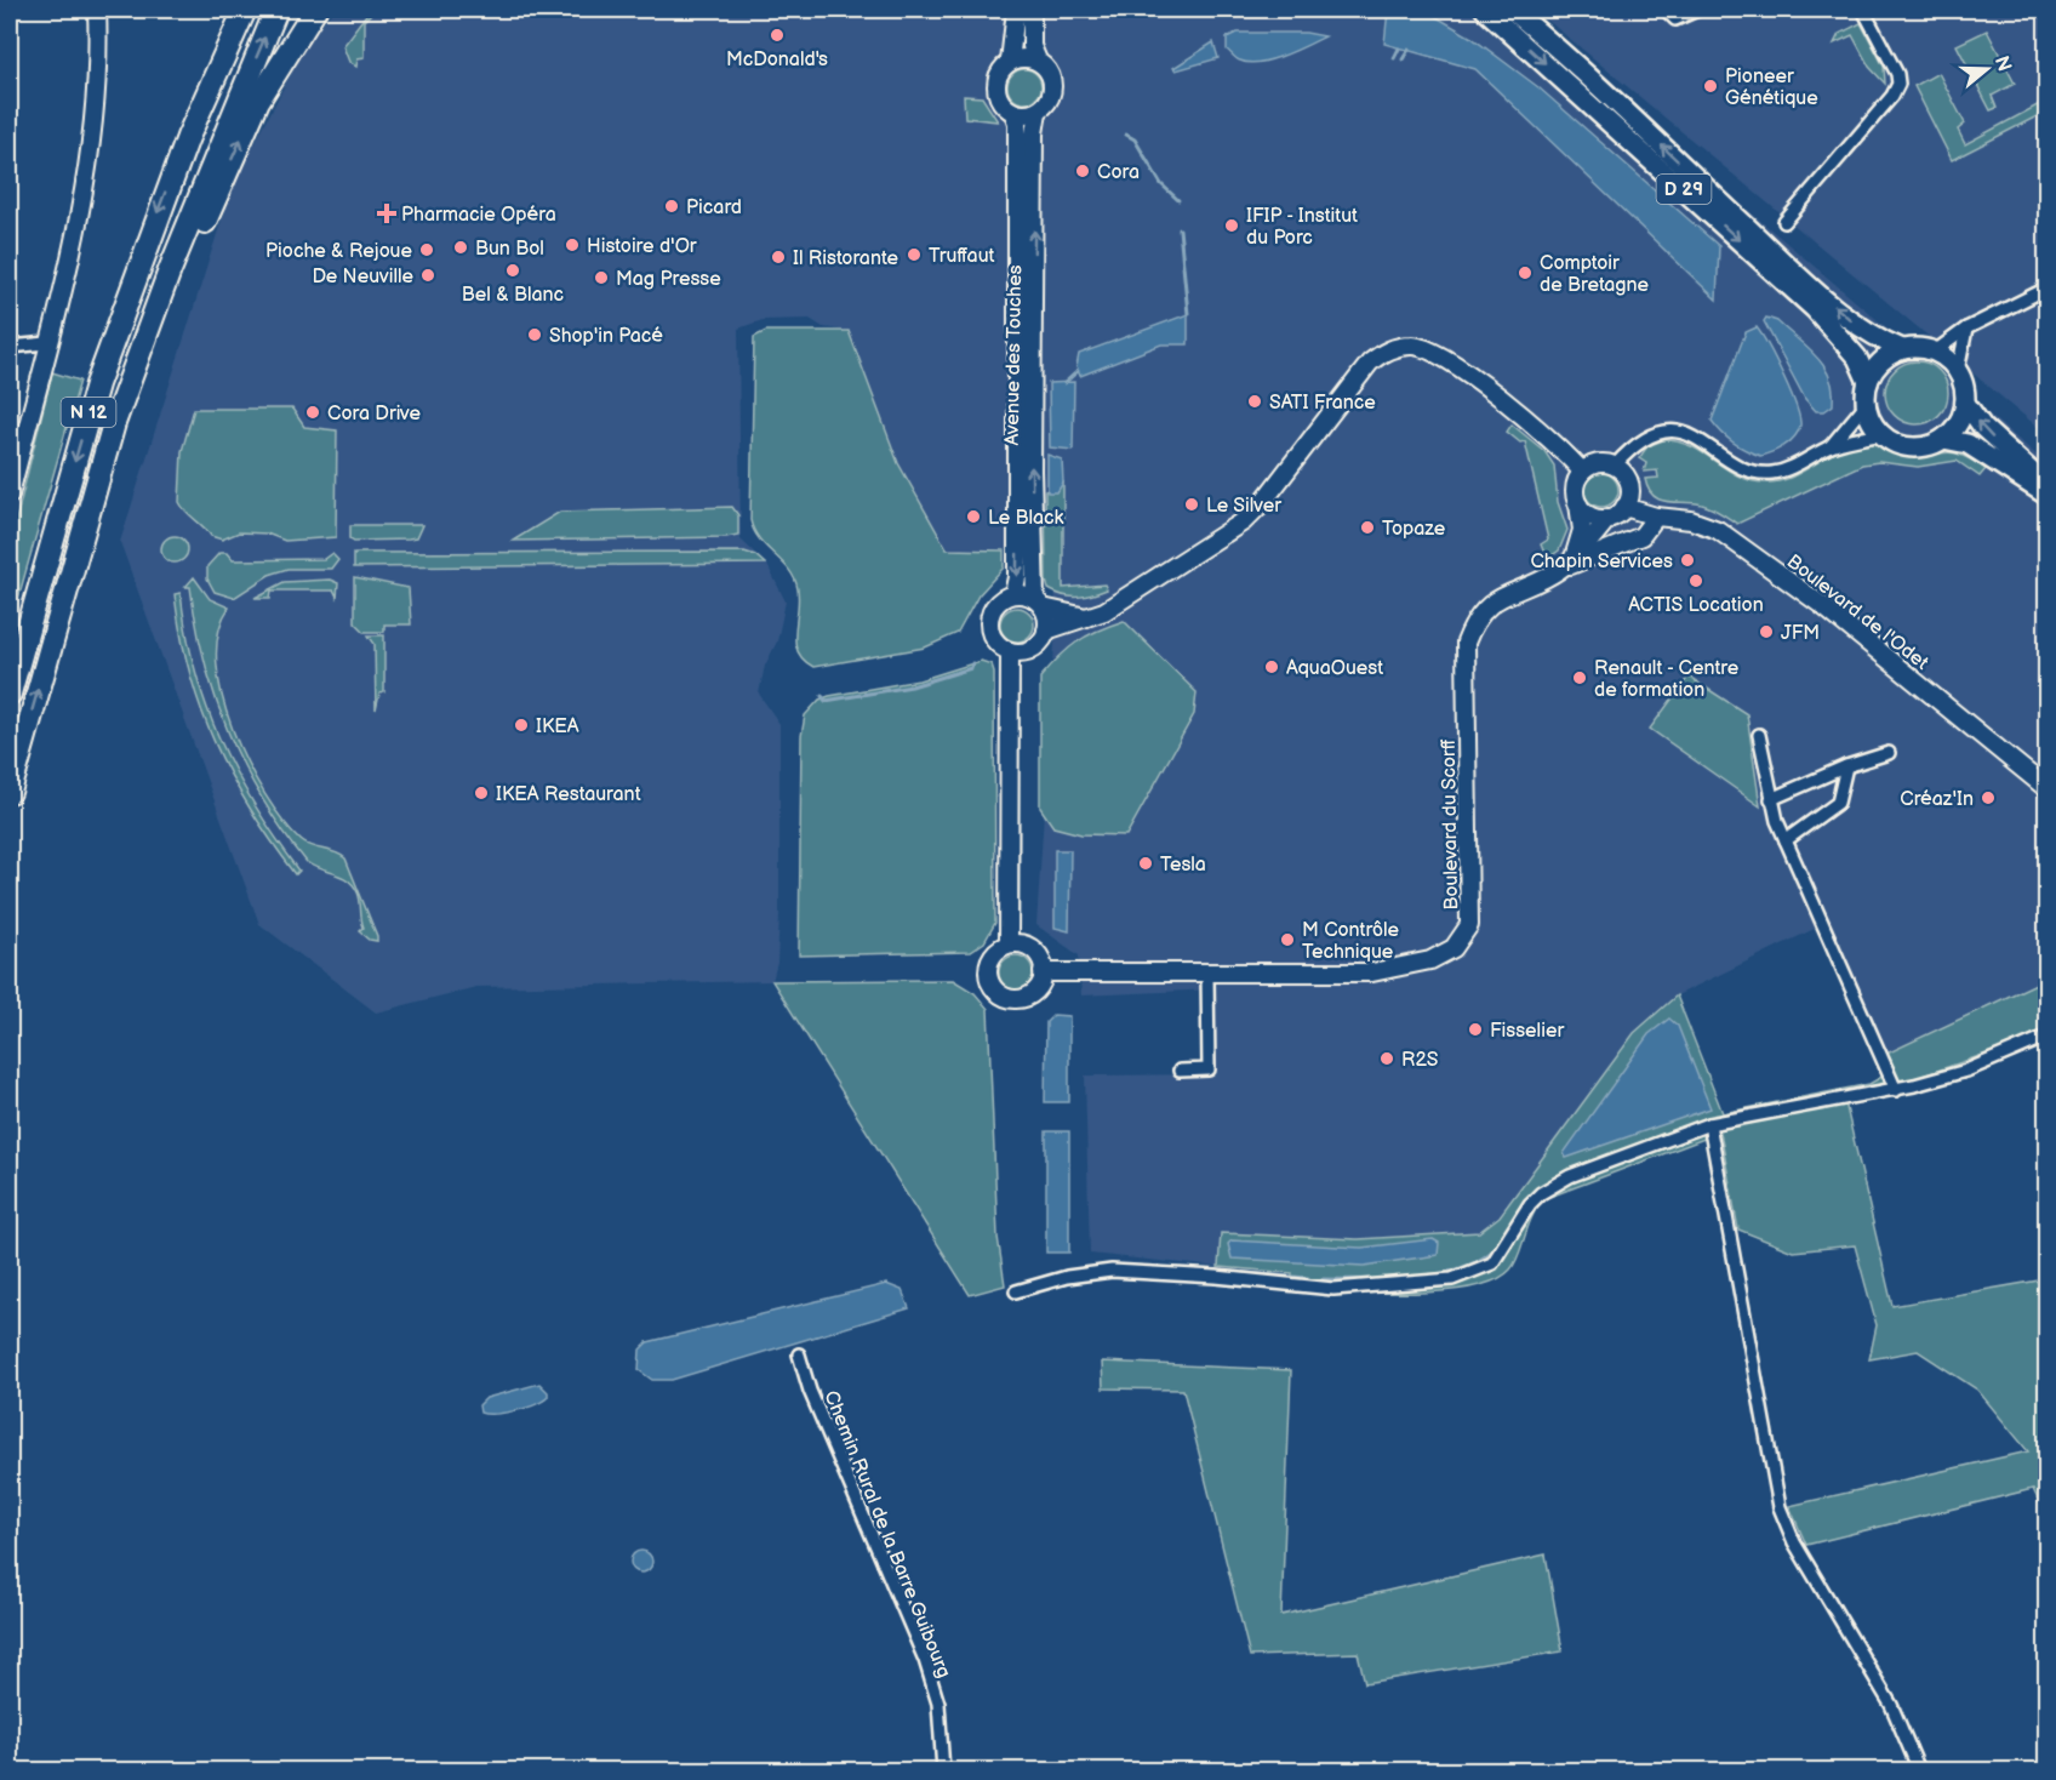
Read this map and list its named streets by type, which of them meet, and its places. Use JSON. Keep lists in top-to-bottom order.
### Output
{
  "streets": {
    "highway": ["N 12"],
    "main road": ["D 29"],
    "street": [
      "Avenue des Touches",
      "Boulevard de l'Odet",
      "Boulevard du Scorff",
      "Chemin Rural de la Barre Guibourg"
    ]
  },
  "crossings": [
    ["Boulevard de l'Odet", "Boulevard du Scorff"]
  ],
  "places": {
    "other": [
      "McDonald's",
      "Pioneer Génétique",
      "Cora",
      "Picard",
      "IFIP - Institut du Porc",
      "Histoire d'Or",
      "Bun Bol",
      "Pioche & Rejoue",
      "Truffaut",
      "Il Ristorante",
      "Bel & Blanc",
      "Comptoir de Bretagne",
      "De Neuville",
      "Mag Presse",
      "Shop'in Pacé",
      "SATI France",
      "Cora Drive",
      "Le Silver",
      "Le Black",
      "Topaze",
      "Chapin Services",
      "ACTIS Location",
      "JFM",
      "AquaOuest",
      "Renault - Centre de formation",
      "IKEA",
      "IKEA Restaurant",
      "Créaz'In",
      "Tesla",
      "M Contrôle Technique",
      "Fisselier",
      "R2S"
    ],
    "health": ["Pharmacie Opéra"]
  },
  "north": "right"
}
